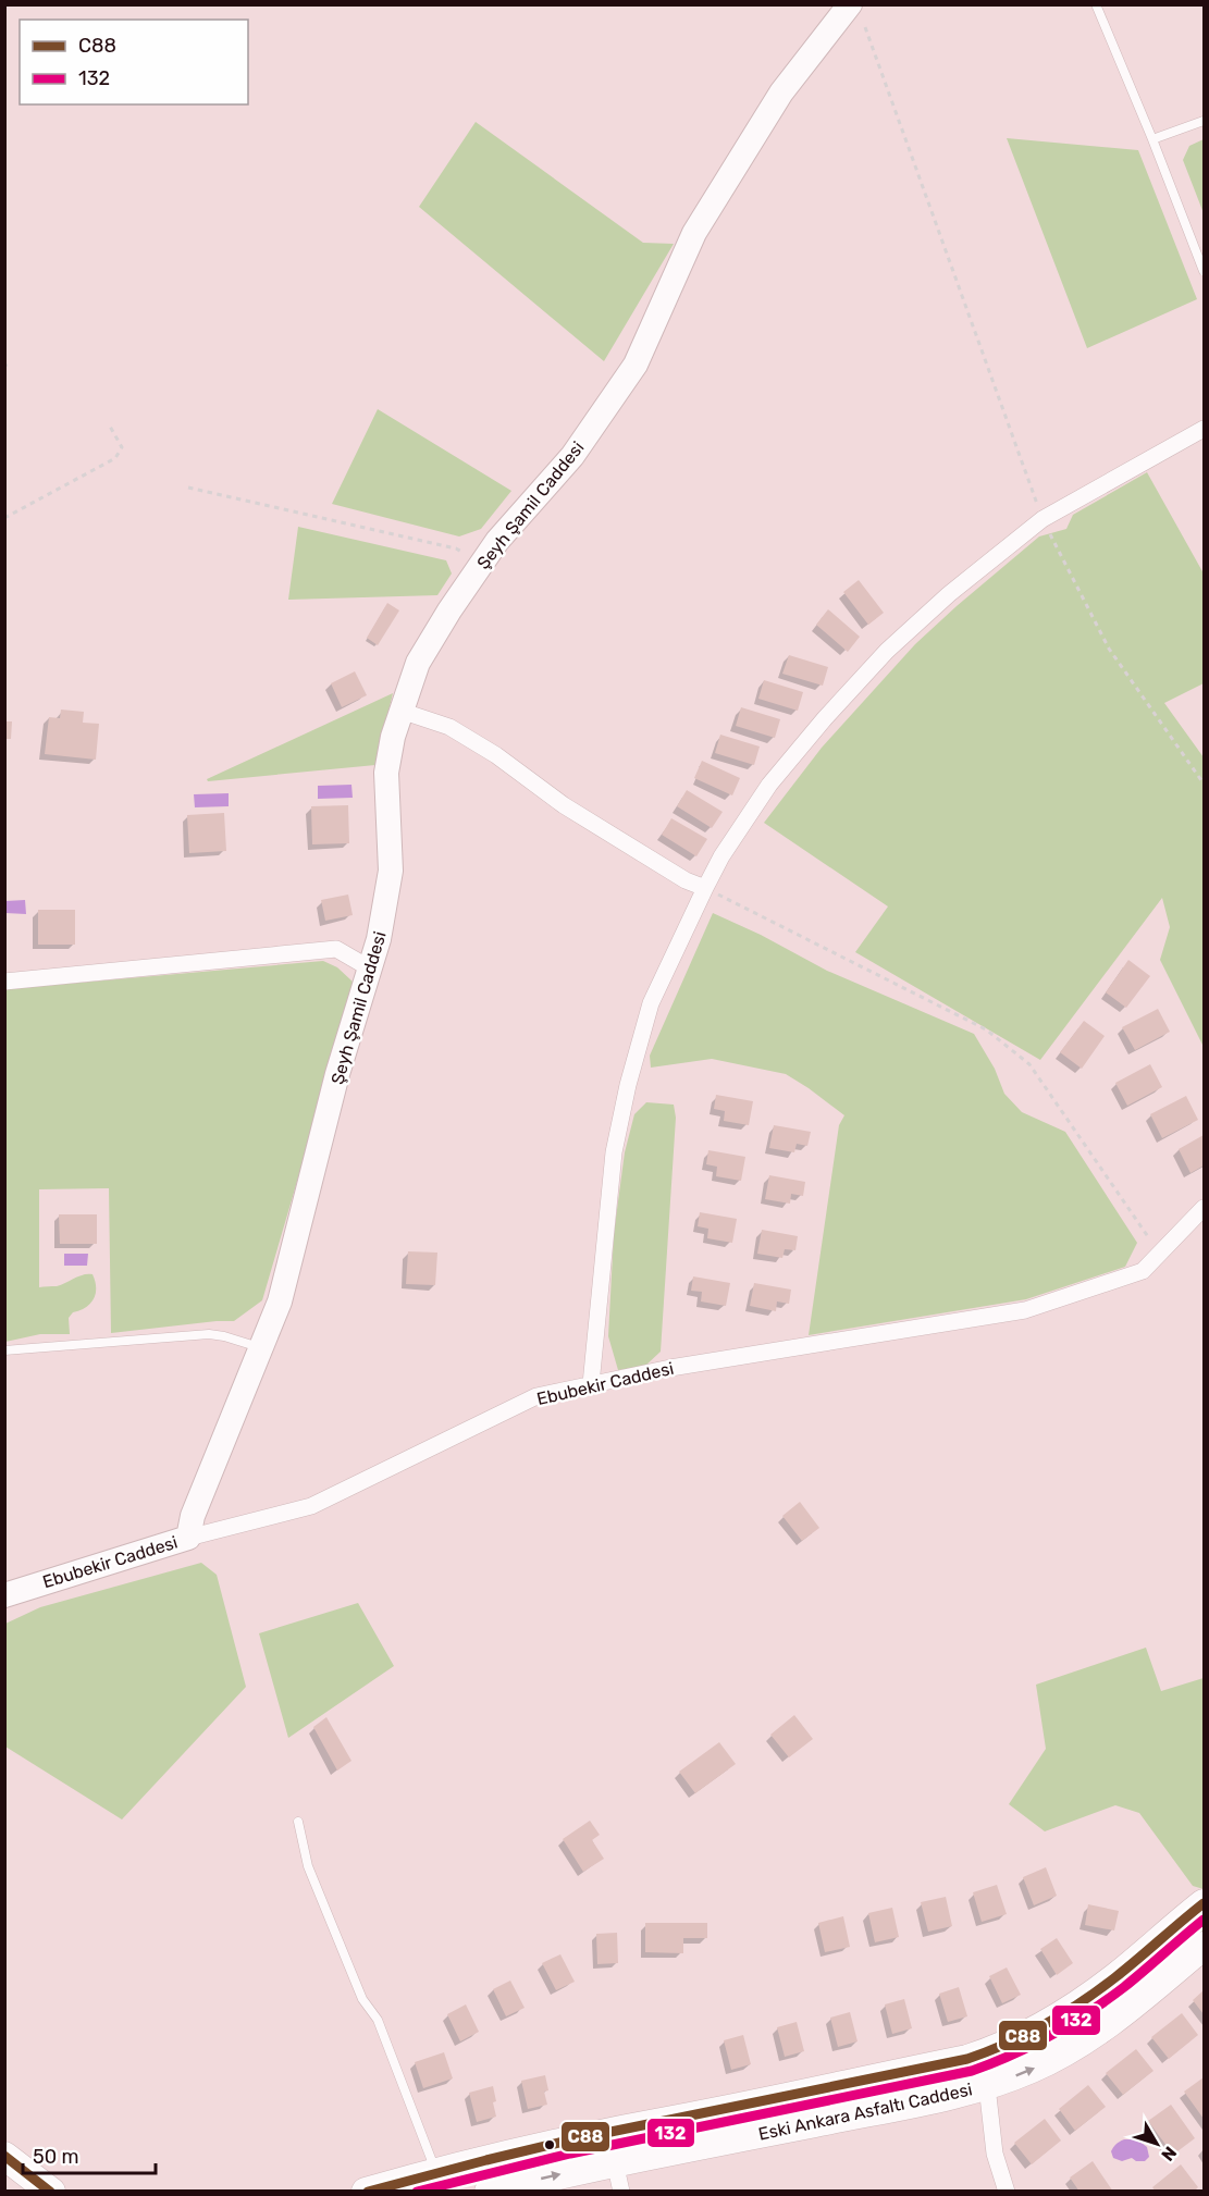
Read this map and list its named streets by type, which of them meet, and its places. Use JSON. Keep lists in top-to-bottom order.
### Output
{
  "streets": {
    "main road": ["Eski Ankara Asfaltı Caddesi"],
    "street": ["Şeyh Şamil Caddesi", "Ebubekir Caddesi"]
  },
  "crossings": [
    ["Şeyh Şamil Caddesi", "Ebubekir Caddesi"]
  ],
  "lines": ["transit line C88", "transit line 132"],
  "legend": ["C88", "132"],
  "scale_bar": "50 m",
  "north": "bottom right"
}
